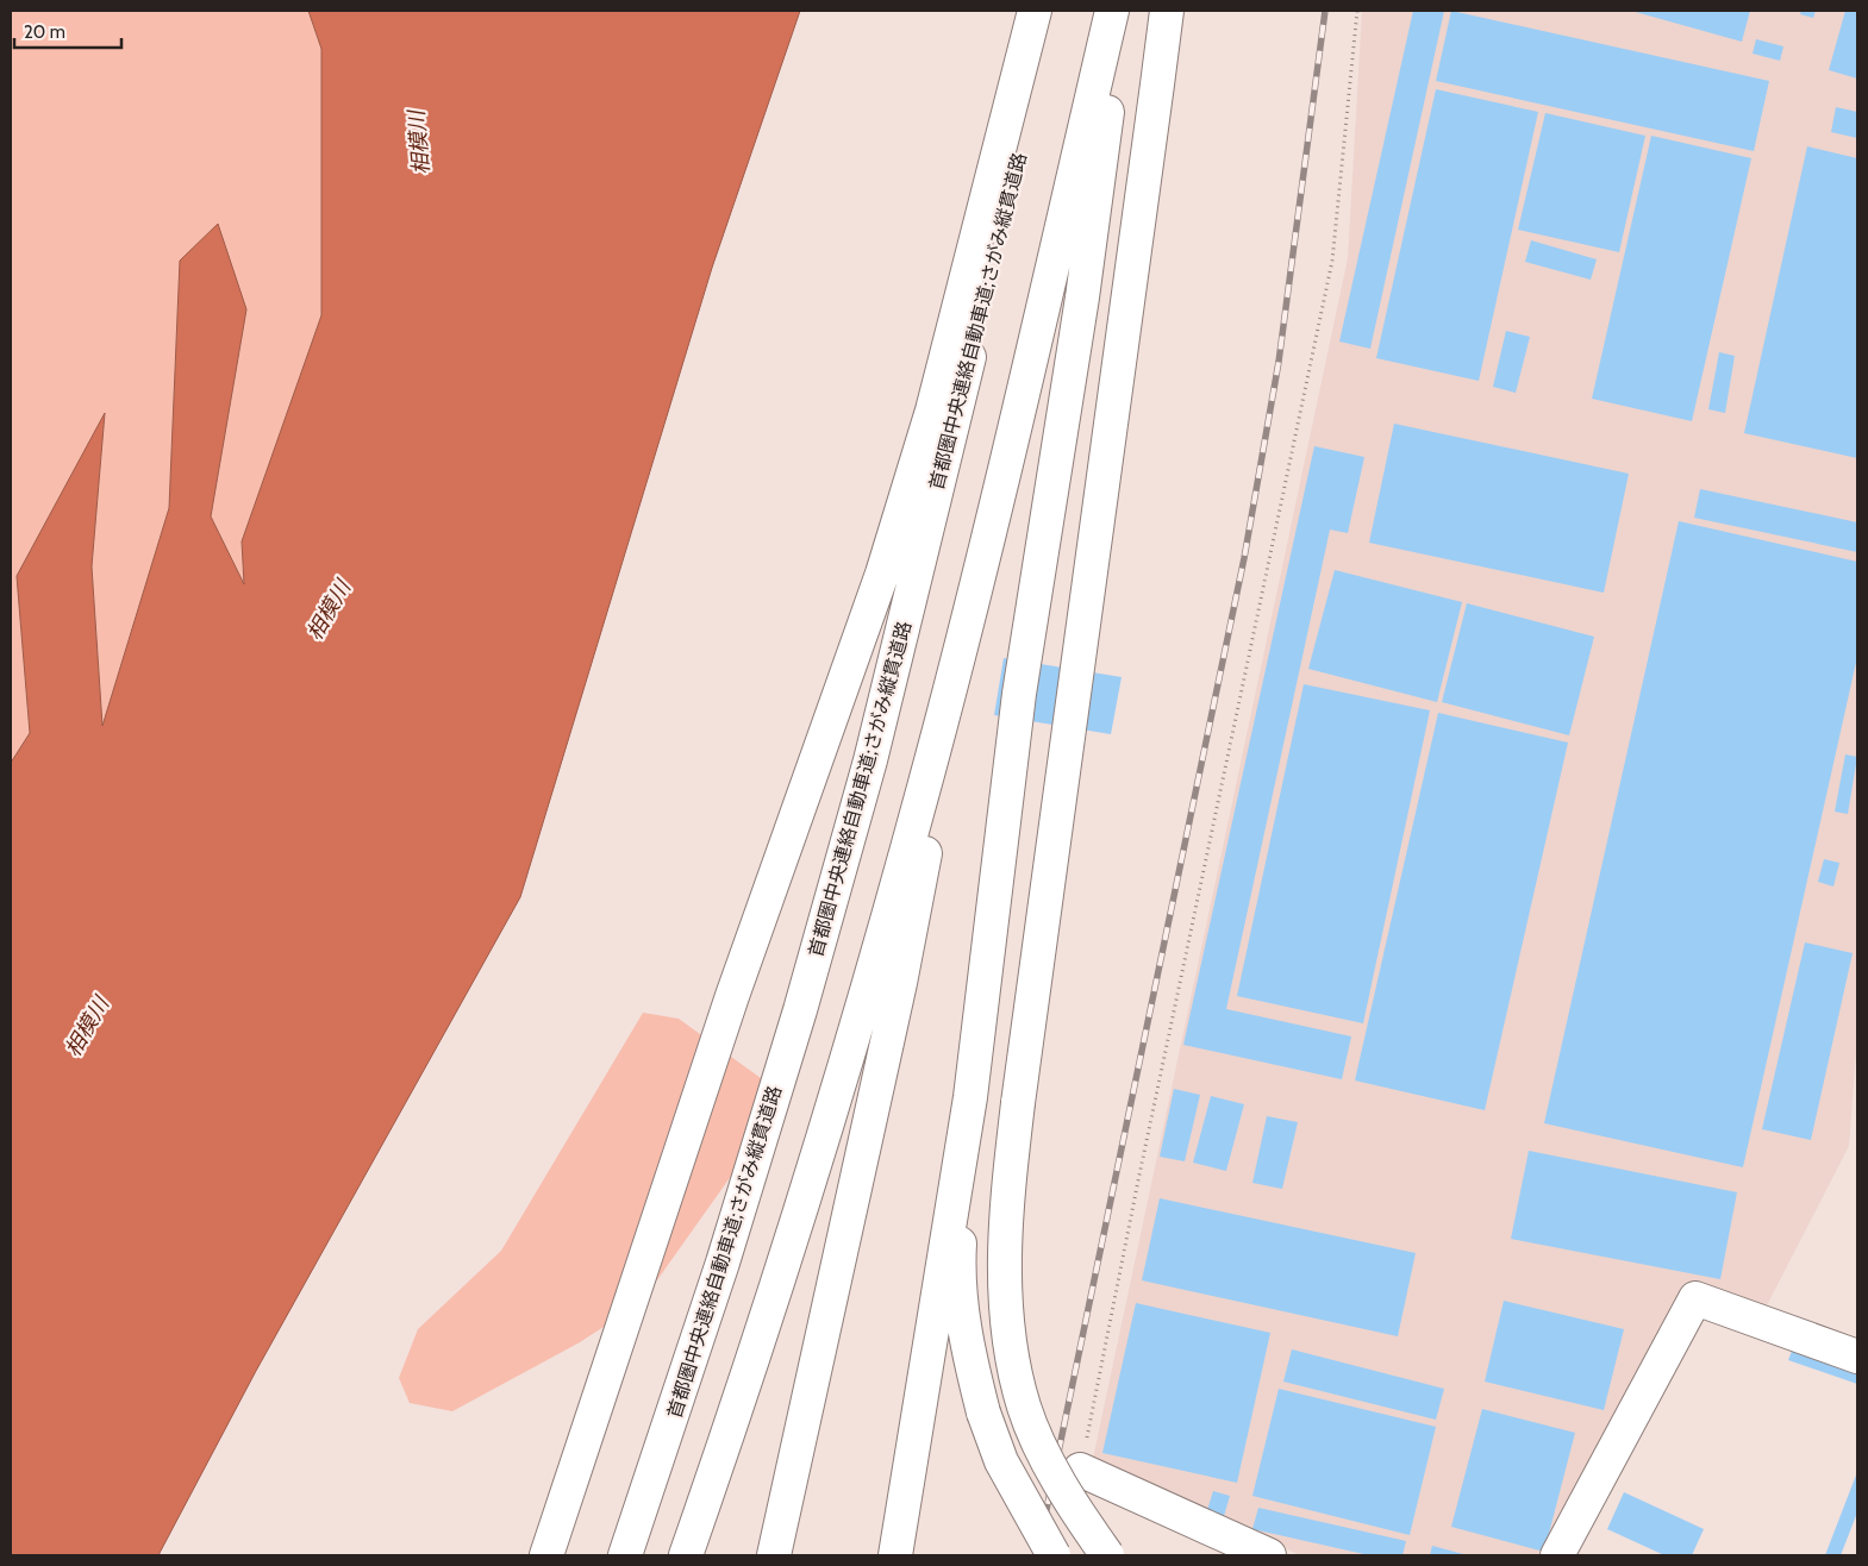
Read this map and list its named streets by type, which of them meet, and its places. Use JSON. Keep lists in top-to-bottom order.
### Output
{
  "streets": {
    "main road": ["首都圏中央連絡自動車道;さがみ縦貫道路"]
  },
  "water": ["相模川"],
  "scale_bar": "20 m"
}
